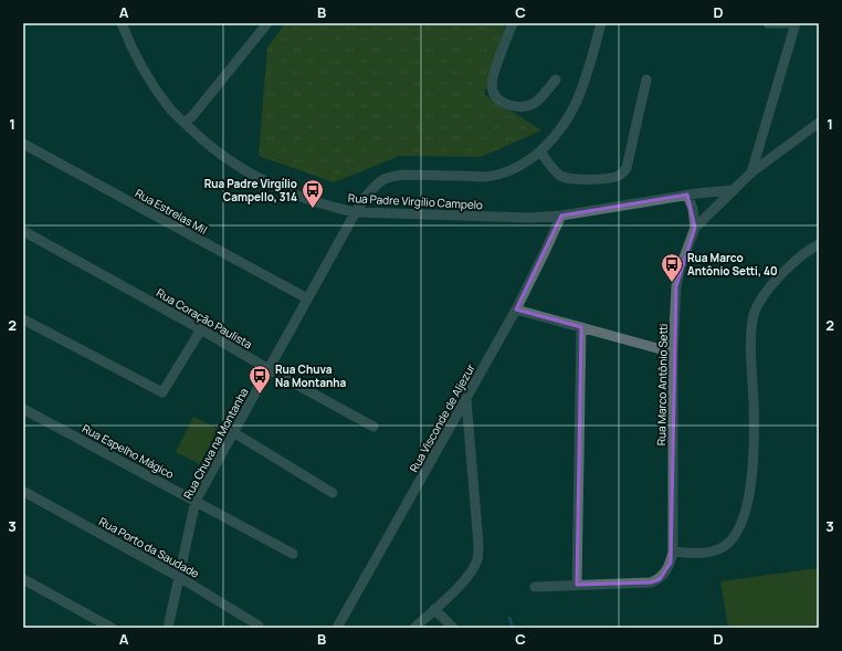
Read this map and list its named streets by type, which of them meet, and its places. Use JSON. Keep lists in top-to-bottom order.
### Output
{
  "streets": {
    "street": [
      "Rua Padre Virgílio Campelo",
      "Rua Estrelas Mil",
      "Rua Coração Paulista",
      "Rua Marco Antônio Setti",
      "Rua Visconde de Aljezur",
      "Rua Chuva na Montanha",
      "Rua Espelho Mágico",
      "Rua Porto da Saudade"
    ]
  },
  "crossings": [
    ["Rua Padre Virgílio Campelo", "Rua Marco Antônio Setti"],
    ["Rua Padre Virgílio Campelo", "Rua Visconde de Aljezur"],
    ["Rua Padre Virgílio Campelo", "Rua Chuva na Montanha"],
    ["Rua Estrelas Mil", "Rua Chuva na Montanha"],
    ["Rua Coração Paulista", "Rua Chuva na Montanha"],
    ["Rua Chuva na Montanha", "Rua Espelho Mágico"],
    ["Rua Chuva na Montanha", "Rua Porto da Saudade"]
  ],
  "places": {
    "bus stop": ["Rua Padre Virgílio Campello, 314", "Rua Marco Antônio Setti, 40", "Rua Chuva Na Montanha"]
  },
  "grid": {
    "columns": [
      "A",
      "B",
      "C",
      "D"
    ],
    "rows": ["1", "2", "3"]
  }
}
